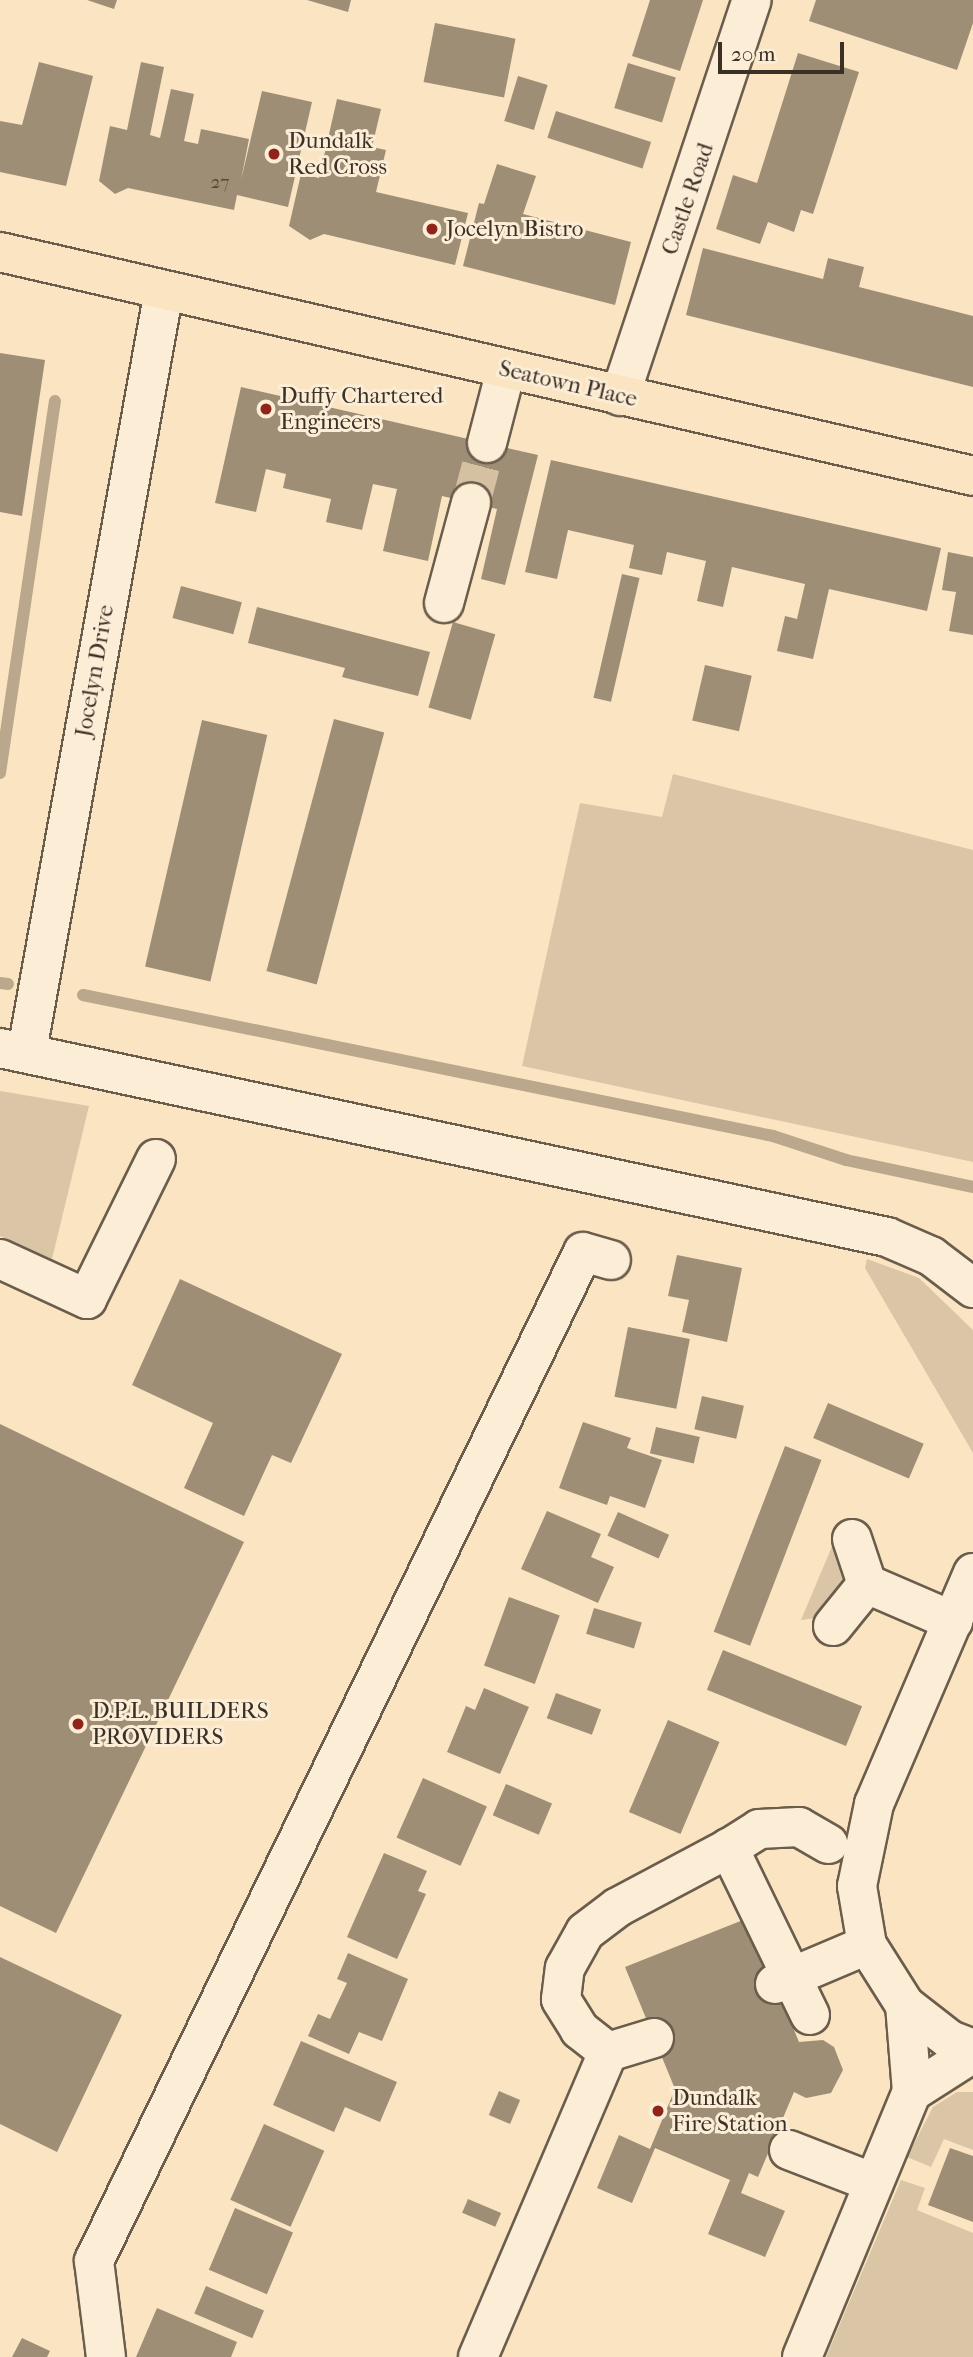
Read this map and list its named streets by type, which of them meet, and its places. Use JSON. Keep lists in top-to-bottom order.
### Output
{
  "streets": {
    "main road": ["Seatown Place"],
    "street": ["Castle Road", "Jocelyn Drive"]
  },
  "crossings": [
    ["Castle Road", "Seatown Place"],
    ["Seatown Place", "Jocelyn Drive"]
  ],
  "places": [
    "Dundalk Red Cross",
    "Jocelyn Bistro",
    "Duffy Chartered Engineers",
    "D.P.L. BUILDERS PROVIDERS",
    "Dundalk Fire Station"
  ],
  "house_numbers": ["27"],
  "scale_bar": "20 m"
}
